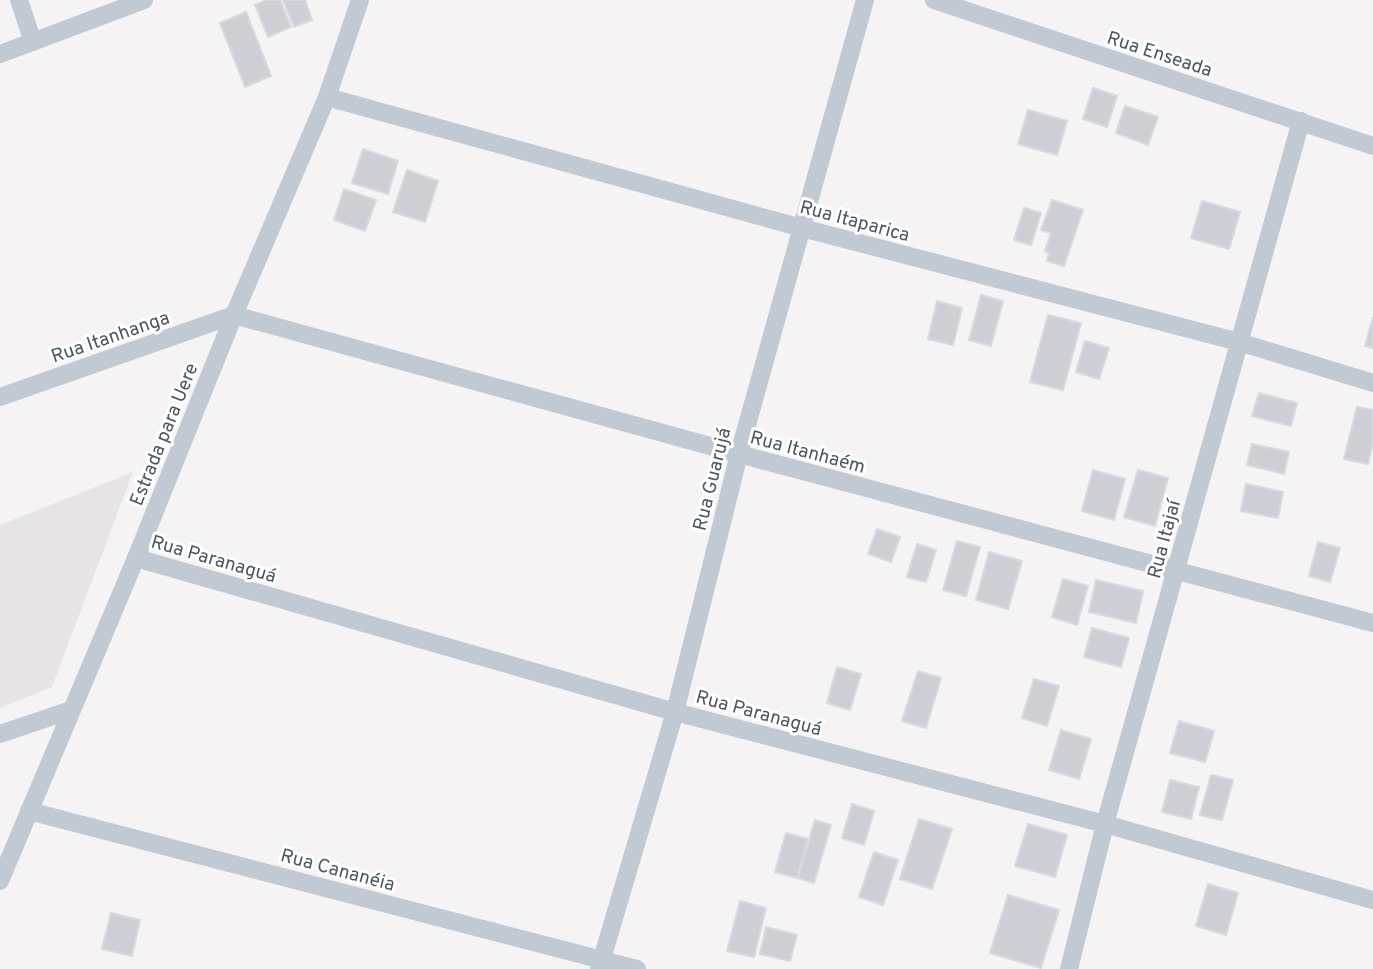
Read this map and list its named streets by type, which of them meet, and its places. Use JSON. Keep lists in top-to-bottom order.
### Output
{
  "streets": {
    "street": [
      "Rua Enseada",
      "Rua Itaparica",
      "Rua Itanhanga",
      "Estrada para Uere",
      "Rua Itanhaém",
      "Rua Guarujá",
      "Rua Itajaí",
      "Rua Paranaguá",
      "Rua Cananéia"
    ]
  },
  "crossings": [
    ["Rua Enseada", "Rua Itajaí"],
    ["Rua Itaparica", "Estrada para Uere"],
    ["Rua Itaparica", "Rua Guarujá"],
    ["Rua Itaparica", "Rua Itajaí"],
    ["Rua Itanhanga", "Estrada para Uere"],
    ["Rua Itanhanga", "Rua Itanhaém"],
    ["Estrada para Uere", "Rua Itanhaém"],
    ["Estrada para Uere", "Rua Paranaguá"],
    ["Estrada para Uere", "Rua Cananéia"],
    ["Rua Itanhaém", "Rua Guarujá"],
    ["Rua Itanhaém", "Rua Itajaí"],
    ["Rua Guarujá", "Rua Paranaguá"],
    ["Rua Guarujá", "Rua Cananéia"],
    ["Rua Itajaí", "Rua Paranaguá"]
  ]
}
